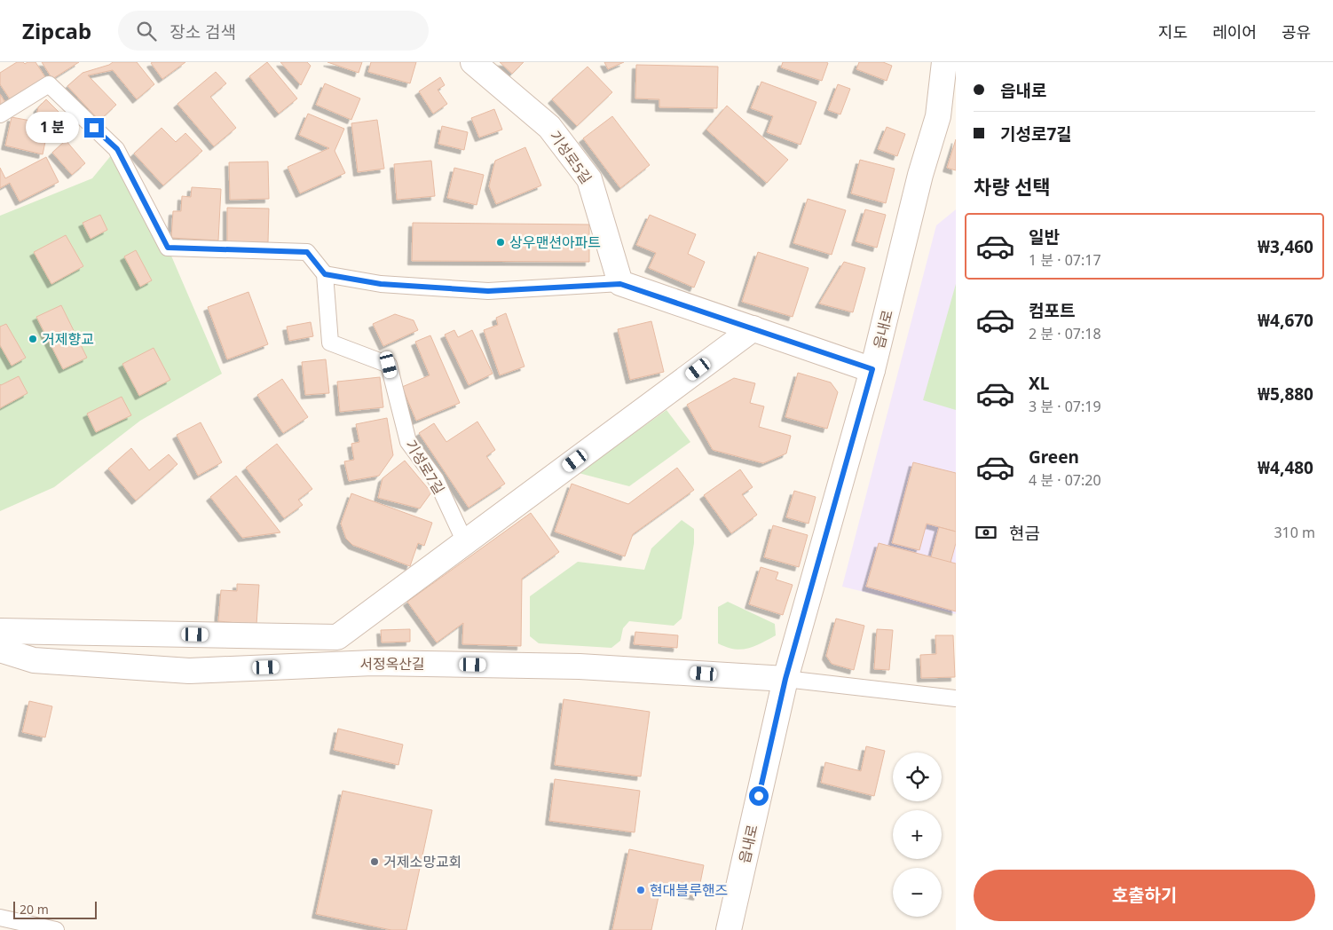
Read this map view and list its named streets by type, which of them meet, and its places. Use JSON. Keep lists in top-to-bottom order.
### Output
{
  "streets": {
    "street": ["기성로5길", "읍내로", "서정옥산길"],
    "lane": ["기성로7길"]
  },
  "crossings": [
    ["읍내로", "서정옥산길"]
  ],
  "places": [
    "상우맨션아파트",
    "거제향교",
    "거제소망교회",
    "현대블루핸즈"
  ],
  "scale_bar": "20 m",
  "page": {
    "header": "Zipcab",
    "search": "장소 검색",
    "nav": ["지도", "레이어", "공유"],
    "banner": ["읍내로", "기성로7길"],
    "bubble": "1 분",
    "heading": "차량 선택",
    "list": [
      {
        "name": "일반",
        "note": "1 분 · 07:17",
        "value": "₩3,460"
      },
      {
        "name": "컴포트",
        "note": "2 분 · 07:18",
        "value": "₩4,670"
      },
      {
        "name": "XL",
        "note": "3 분 · 07:19",
        "value": "₩5,880"
      },
      {
        "name": "Green",
        "note": "4 분 · 07:20",
        "value": "₩4,480"
      }
    ],
    "pay": ["현금", "310 m"],
    "map_buttons": ["+", "−"],
    "buttons": "호출하기",
    "scale": "20 m"
  }
}
